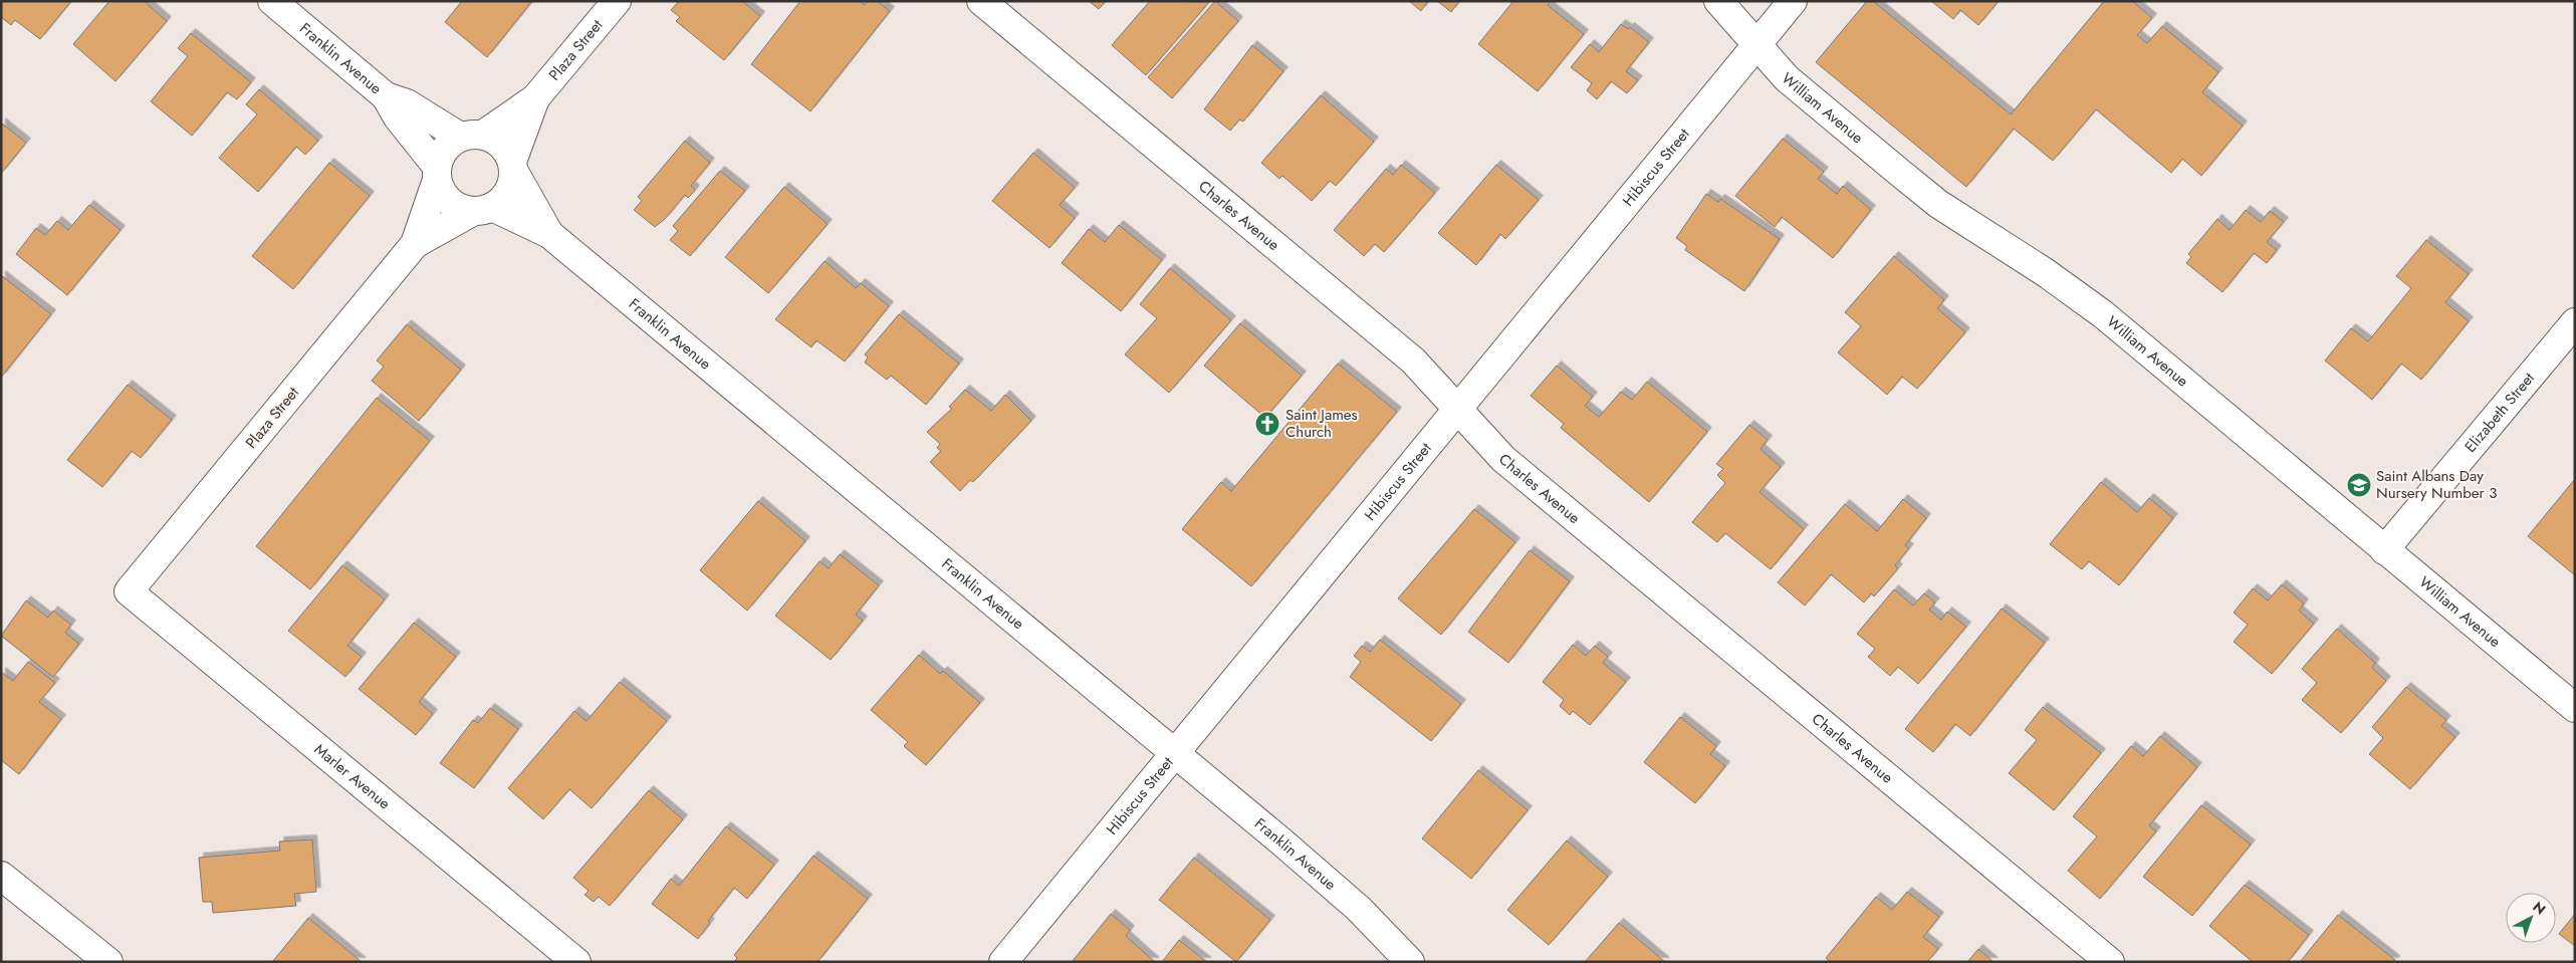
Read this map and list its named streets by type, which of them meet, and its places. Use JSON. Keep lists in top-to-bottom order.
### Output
{
  "streets": {
    "street": [
      "Plaza Street",
      "Franklin Avenue",
      "William Avenue",
      "Hibiscus Street",
      "Charles Avenue",
      "Elizabeth Street",
      "Marler Avenue"
    ]
  },
  "crossings": [
    ["Plaza Street", "Franklin Avenue"],
    ["Plaza Street", "Marler Avenue"],
    ["Franklin Avenue", "Hibiscus Street"],
    ["William Avenue", "Hibiscus Street"],
    ["William Avenue", "Elizabeth Street"],
    ["Hibiscus Street", "Charles Avenue"]
  ],
  "places": {
    "church": ["Saint James Church"],
    "school or university": ["Saint Albans Day Nursery Number 3"]
  },
  "north": "top right"
}
